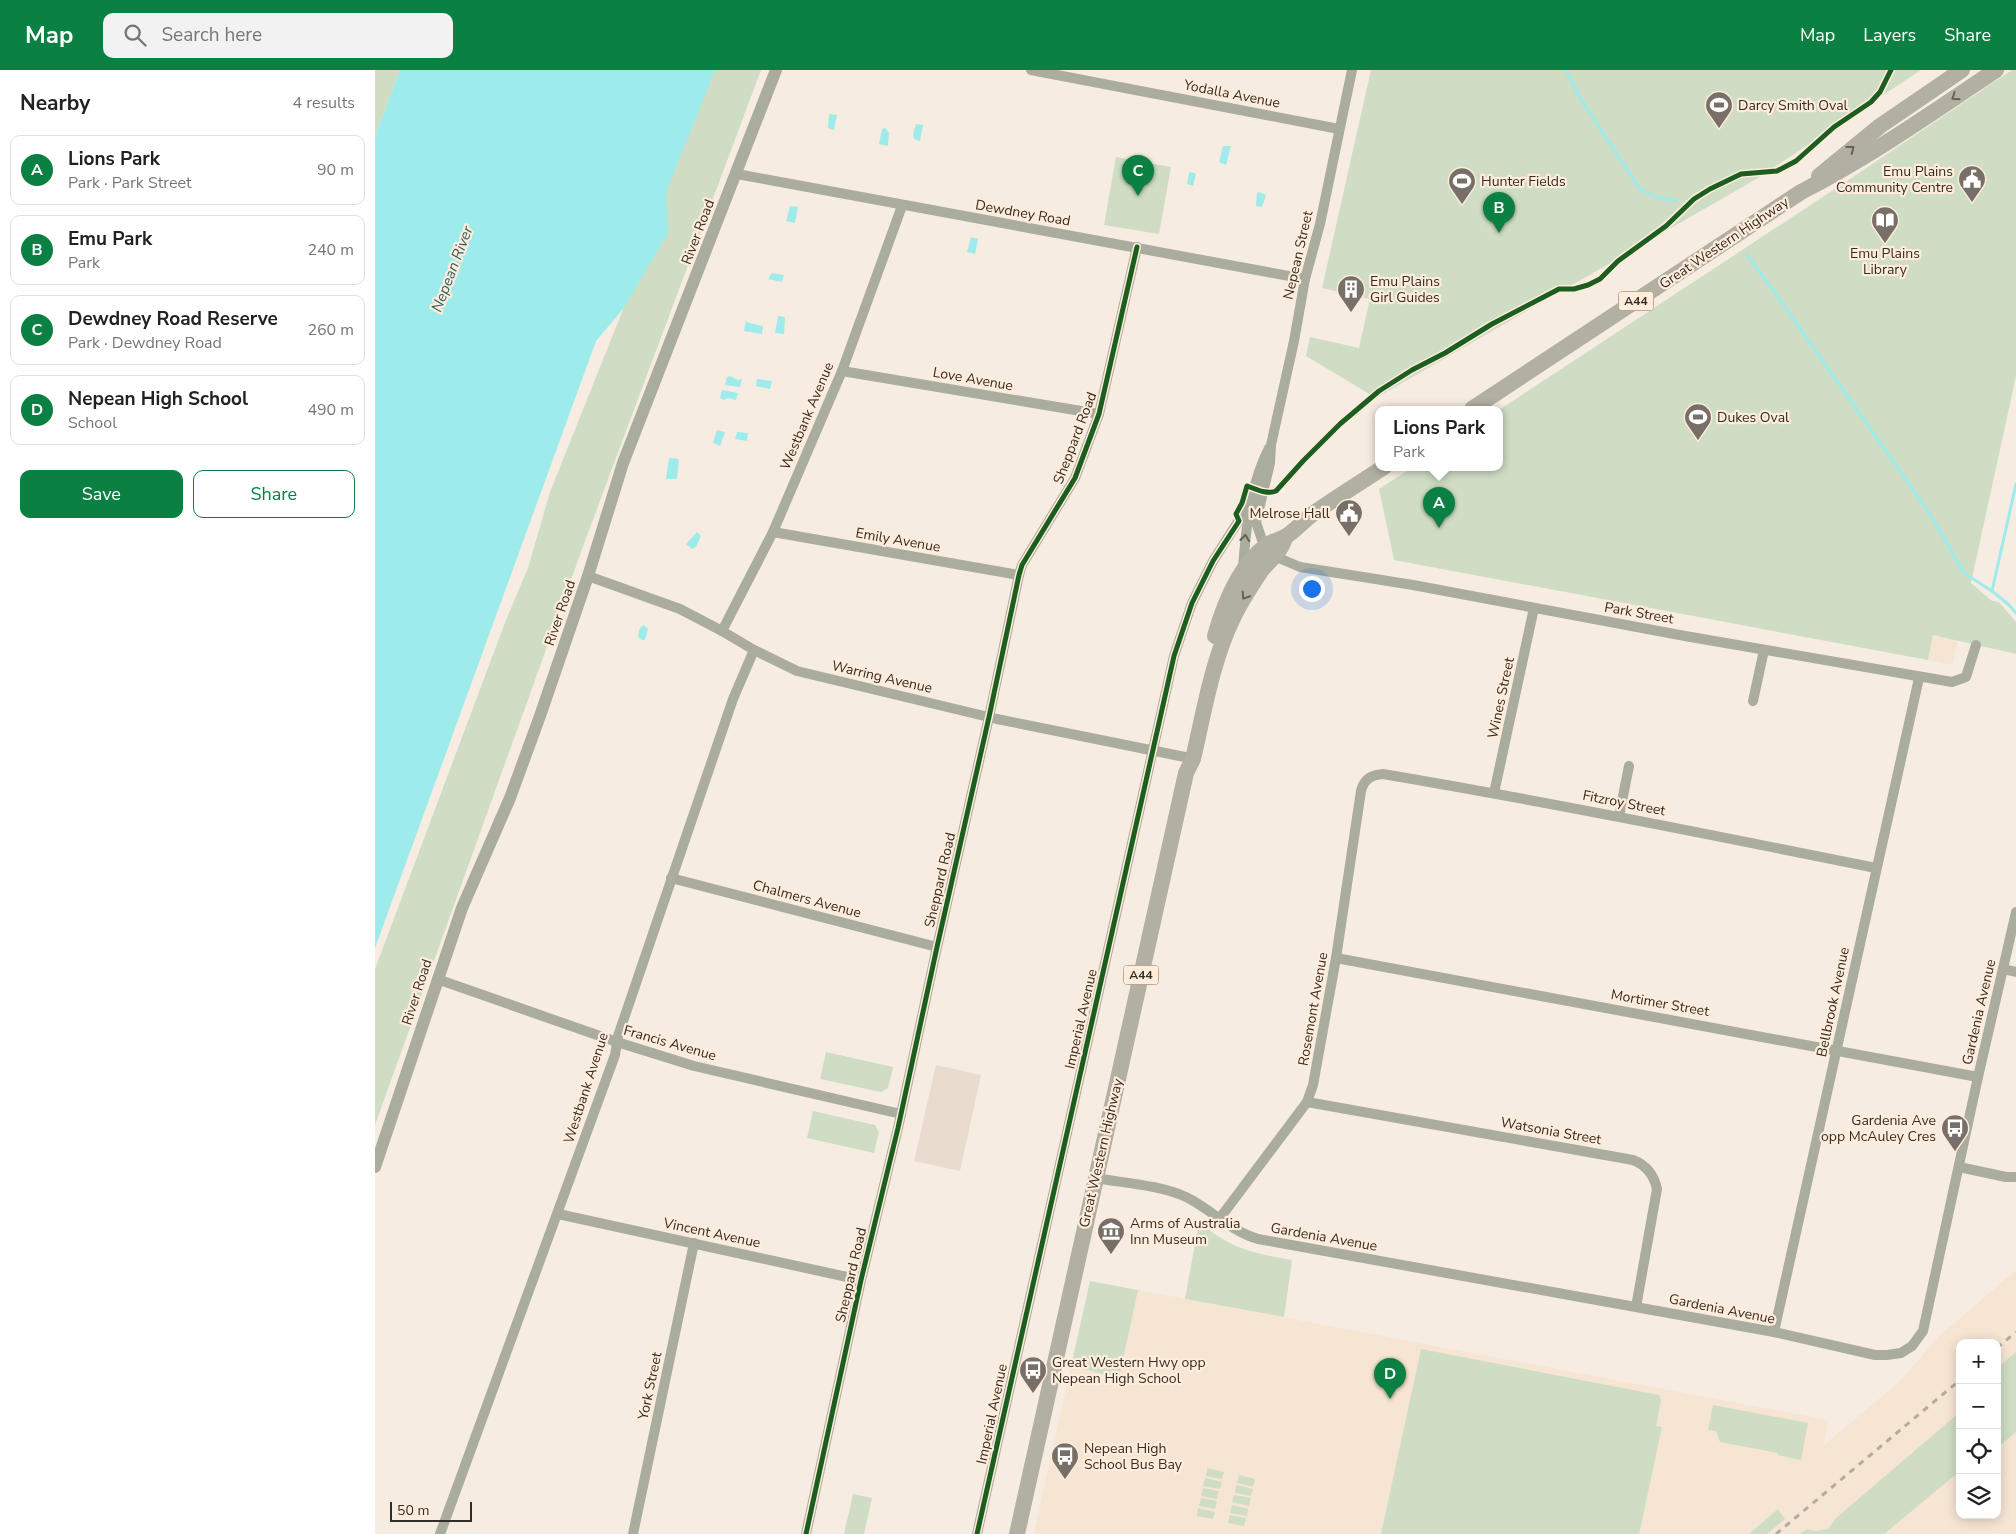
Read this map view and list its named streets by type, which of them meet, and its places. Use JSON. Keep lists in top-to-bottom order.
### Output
{
  "streets": {
    "highway": ["Great Western Highway", "A44"],
    "street": [
      "Yodalla Avenue",
      "Dewdney Road",
      "River Road",
      "Nepean Street",
      "Love Avenue",
      "Westbank Avenue",
      "Sheppard Road",
      "Emily Avenue",
      "Park Street",
      "Warring Avenue",
      "Wines Street",
      "Fitzroy Street",
      "Chalmers Avenue",
      "Bellbrook Avenue",
      "Mortimer Street",
      "Rosemont Avenue",
      "Gardenia Avenue",
      "Imperial Avenue",
      "Francis Avenue",
      "Watsonia Street",
      "Vincent Avenue",
      "York Street"
    ]
  },
  "crossings": [
    ["Yodalla Avenue", "Nepean Street"],
    ["Dewdney Road", "River Road"],
    ["Dewdney Road", "Nepean Street"],
    ["Dewdney Road", "Westbank Avenue"],
    ["Dewdney Road", "Sheppard Road"],
    ["River Road", "Warring Avenue"],
    ["River Road", "Francis Avenue"],
    ["Great Western Highway", "Nepean Street"],
    ["Great Western Highway", "Park Street"],
    ["Great Western Highway", "Warring Avenue"],
    ["Great Western Highway", "Gardenia Avenue"],
    ["Nepean Street", "Park Street"],
    ["Nepean Street", "Imperial Avenue"],
    ["Love Avenue", "Westbank Avenue"],
    ["Love Avenue", "Sheppard Road"],
    ["Westbank Avenue", "Emily Avenue"],
    ["Westbank Avenue", "Warring Avenue"],
    ["Westbank Avenue", "Chalmers Avenue"],
    ["Westbank Avenue", "Francis Avenue"],
    ["Westbank Avenue", "Vincent Avenue"],
    ["Sheppard Road", "Emily Avenue"],
    ["Sheppard Road", "Warring Avenue"],
    ["Sheppard Road", "Chalmers Avenue"],
    ["Sheppard Road", "Francis Avenue"],
    ["Sheppard Road", "Vincent Avenue"],
    ["Park Street", "Wines Street"],
    ["Park Street", "Bellbrook Avenue"],
    ["Warring Avenue", "Imperial Avenue"],
    ["Wines Street", "Fitzroy Street"],
    ["Fitzroy Street", "Bellbrook Avenue"],
    ["Fitzroy Street", "Rosemont Avenue"],
    ["Bellbrook Avenue", "Mortimer Street"],
    ["Bellbrook Avenue", "Gardenia Avenue"],
    ["Mortimer Street", "Rosemont Avenue"],
    ["Mortimer Street", "Gardenia Avenue"],
    ["Rosemont Avenue", "Gardenia Avenue"],
    ["Rosemont Avenue", "Watsonia Street"],
    ["Gardenia Avenue", "Watsonia Street"],
    ["Vincent Avenue", "York Street"]
  ],
  "water": ["Nepean River"],
  "places": {
    "sports": ["Darcy Smith Oval", "Hunter Fields", "Dukes Oval"],
    "public building": ["Emu Plains Community Centre", "Melrose Hall"],
    "library": ["Emu Plains Library"],
    "building": ["Emu Plains Girl Guides"],
    "bus stop": ["Gardenia Ave opp McAuley Cres", "Great Western Hwy opp Nepean High School", "Nepean High School Bus Bay"],
    "museum": ["Arms of Australia Inn Museum"]
  },
  "scale_bar": "50 m",
  "page": {
    "header": "Map",
    "search": "Search here",
    "nav": ["Map", "Layers", "Share"],
    "heading": ["Nearby", "4 results"],
    "list": [
      {
        "mark": "A",
        "name": "Lions Park",
        "note": "Park · Park Street",
        "value": "90 m"
      },
      {
        "mark": "B",
        "name": "Emu Park",
        "note": "Park",
        "value": "240 m"
      },
      {
        "mark": "C",
        "name": "Dewdney Road Reserve",
        "note": "Park · Dewdney Road",
        "value": "260 m"
      },
      {
        "mark": "D",
        "name": "Nepean High School",
        "note": "School",
        "value": "490 m"
      }
    ],
    "pins": [
      "C",
      "B",
      "A",
      "D"
    ],
    "popup": ["Lions Park", "Park"],
    "buttons": ["Save", "Share"],
    "map_buttons": ["+", "−"],
    "scale": "50 m"
  }
}
